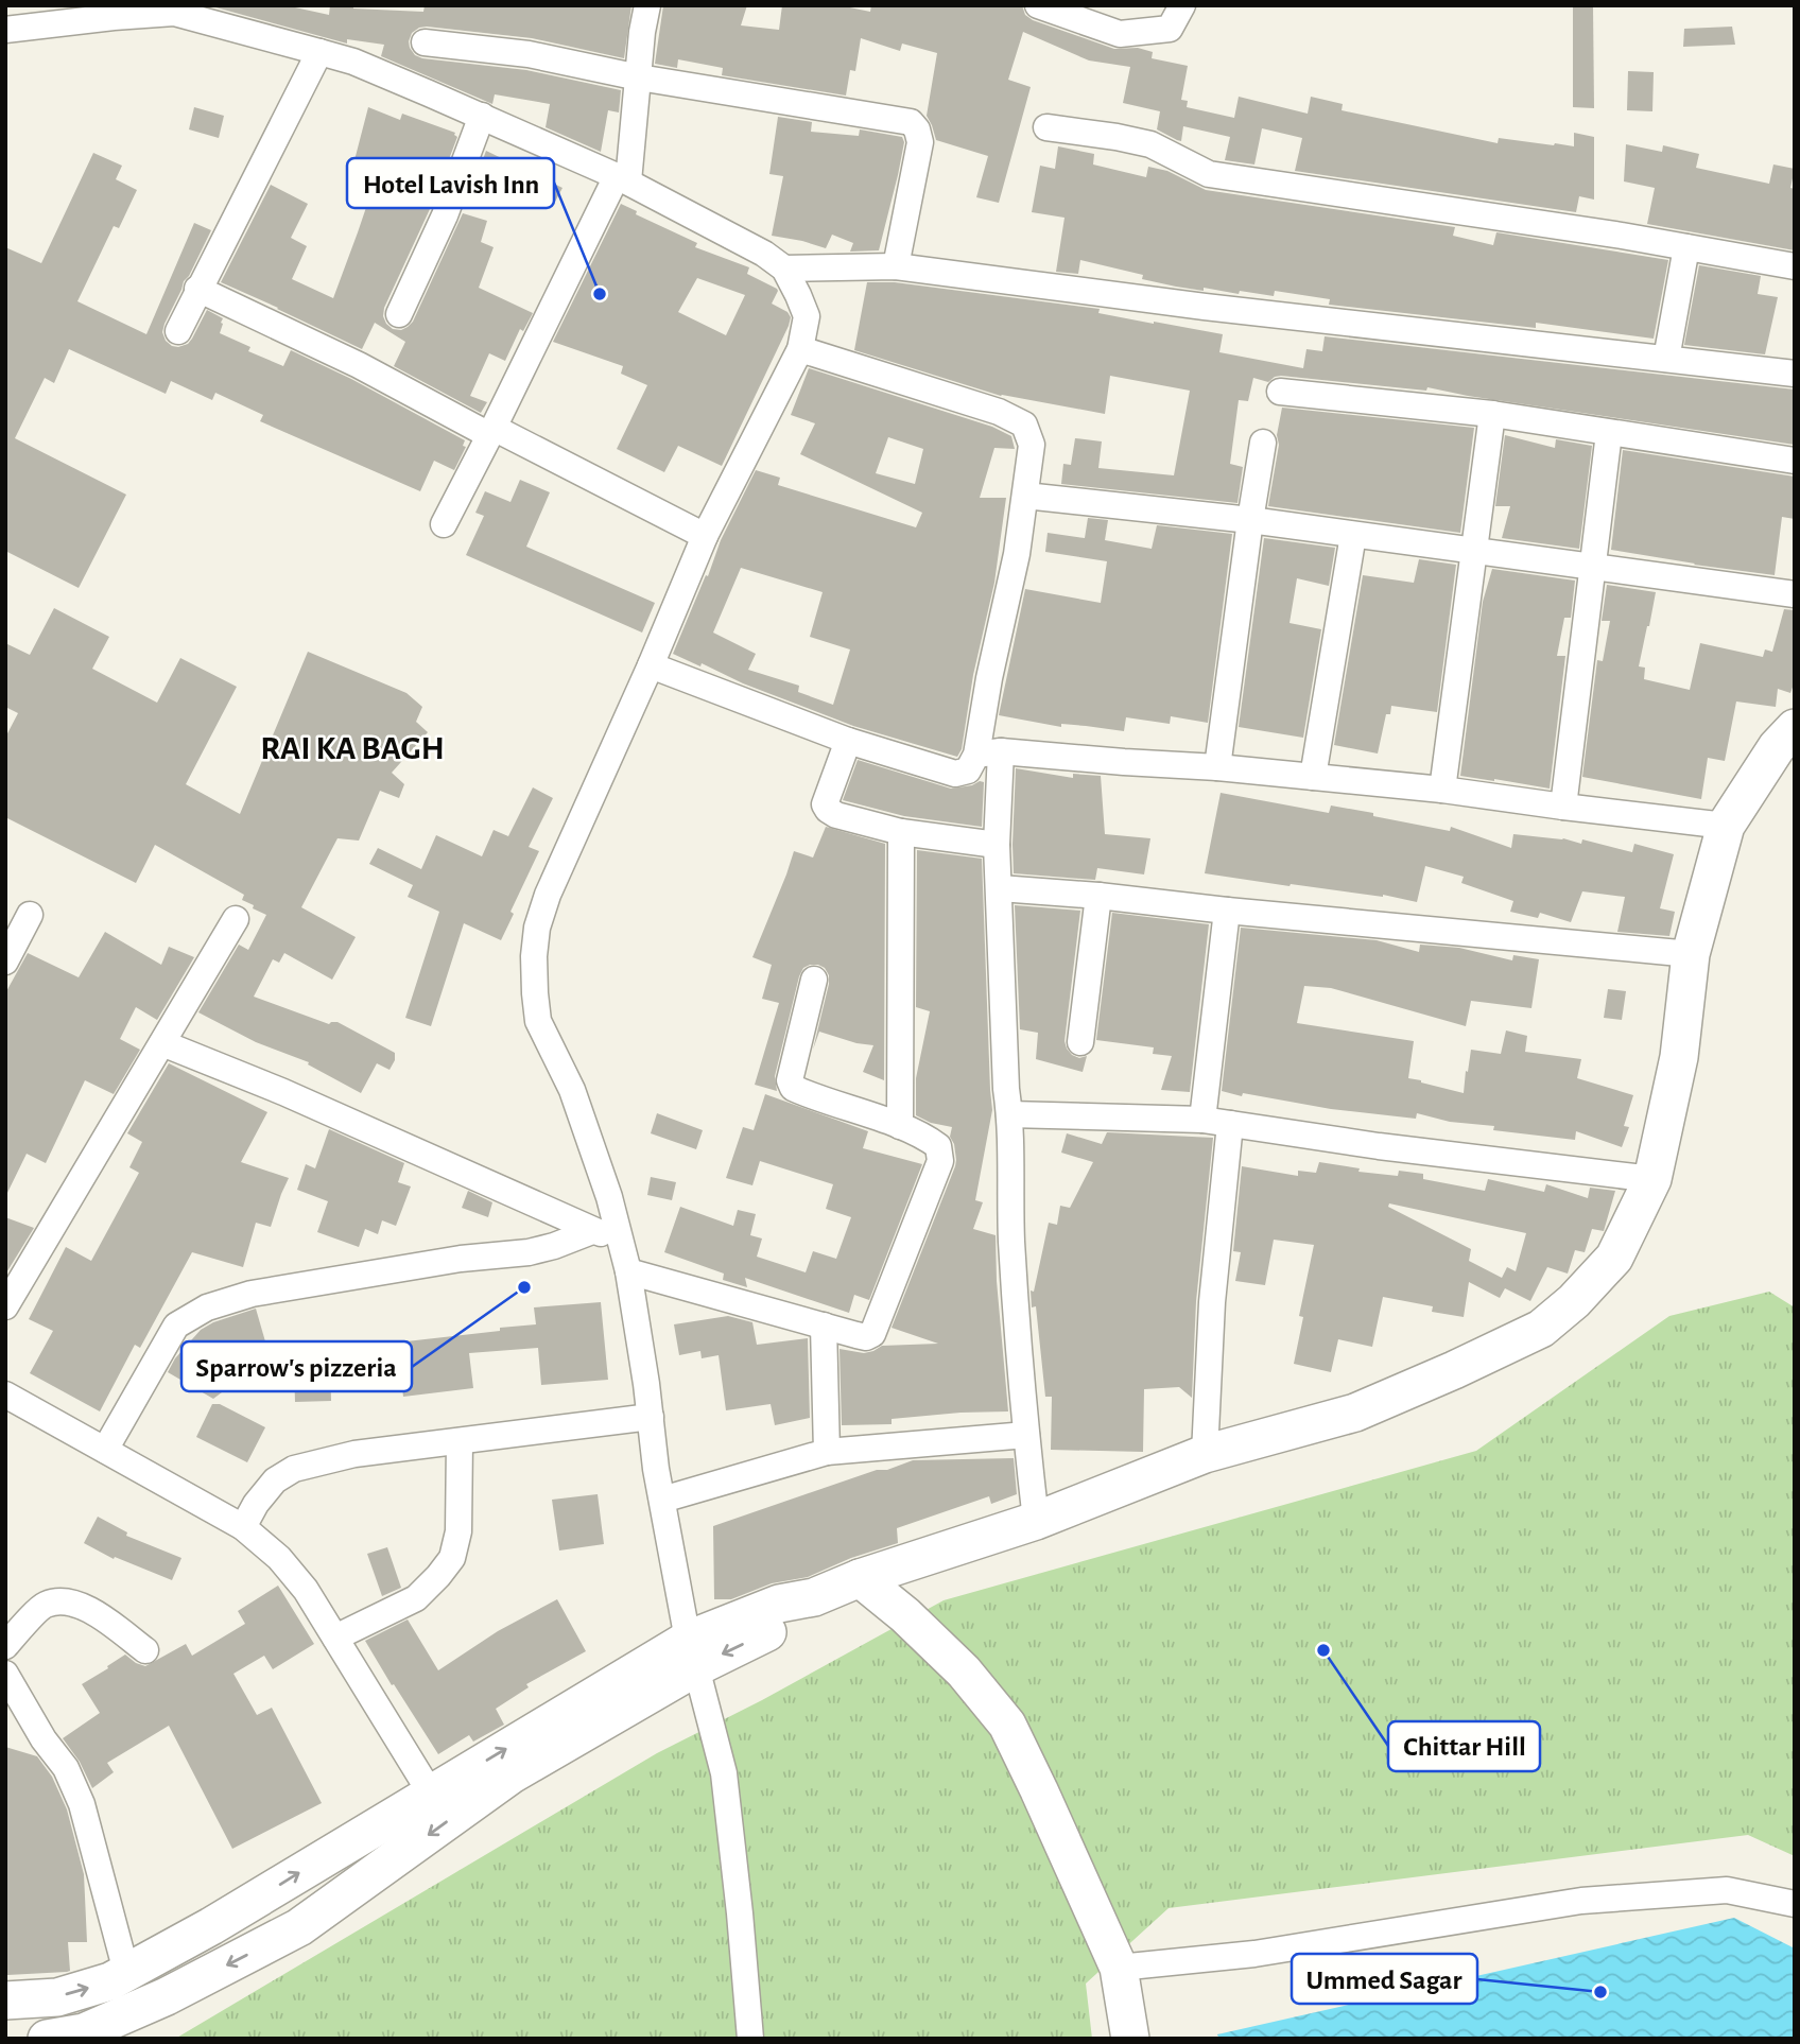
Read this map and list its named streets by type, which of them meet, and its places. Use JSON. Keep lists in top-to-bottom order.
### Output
{
  "districts": ["RAI KA BAGH"],
  "places": [
    "Hotel Lavish Inn",
    "Sparrow's pizzeria",
    "Chittar Hill",
    "Ummed Sagar"
  ]
}
